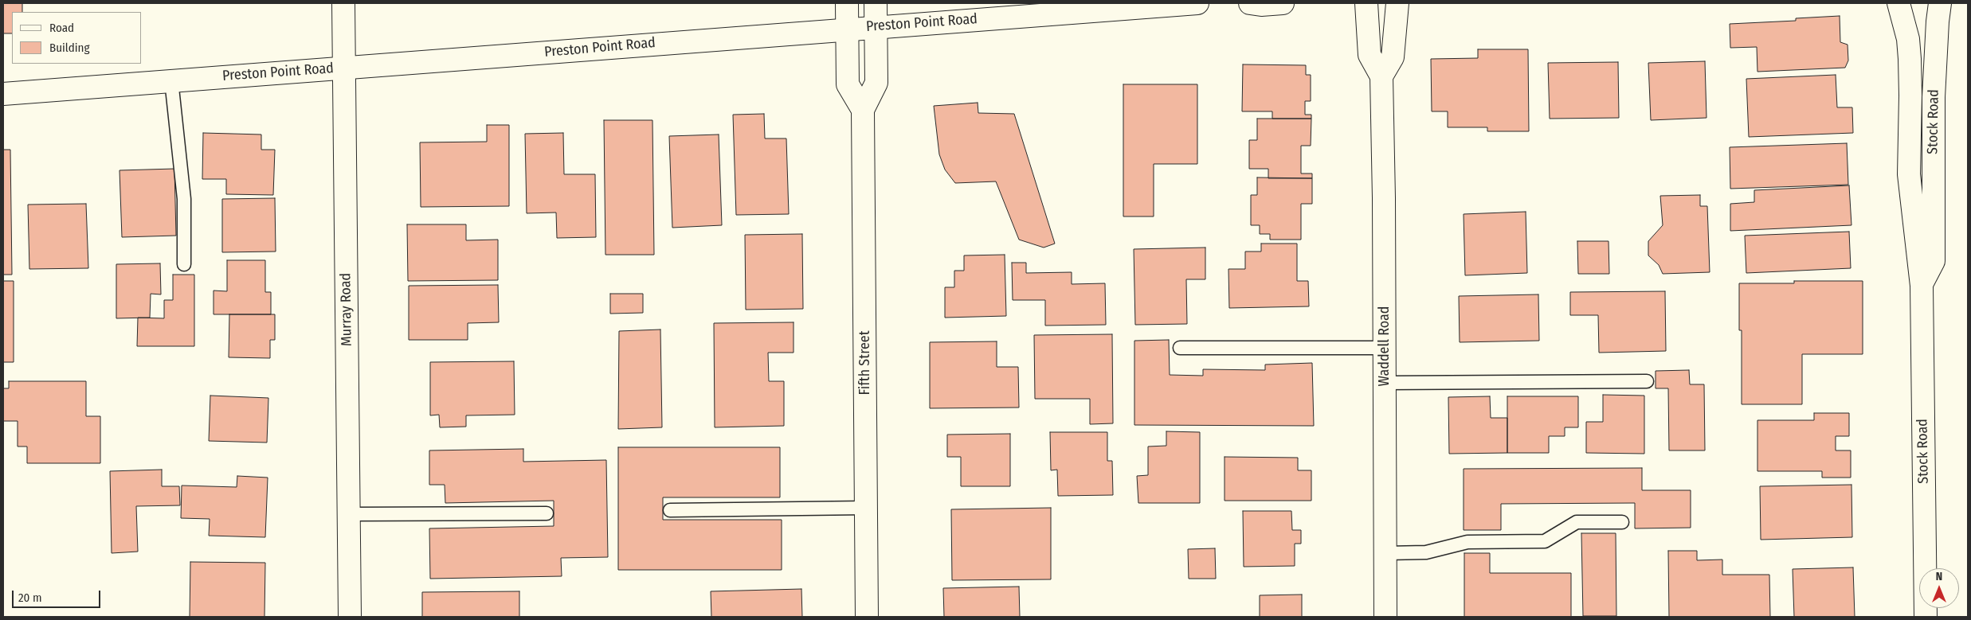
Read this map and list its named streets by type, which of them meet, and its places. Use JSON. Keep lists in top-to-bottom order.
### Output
{
  "streets": {
    "street": [
      "Preston Point Road",
      "Stock Road",
      "Murray Road",
      "Waddell Road",
      "Fifth Street"
    ]
  },
  "crossings": [
    ["Preston Point Road", "Murray Road"],
    ["Preston Point Road", "Fifth Street"]
  ],
  "legend": ["Road", "Building"],
  "scale_bar": "20 m",
  "north": "top"
}
